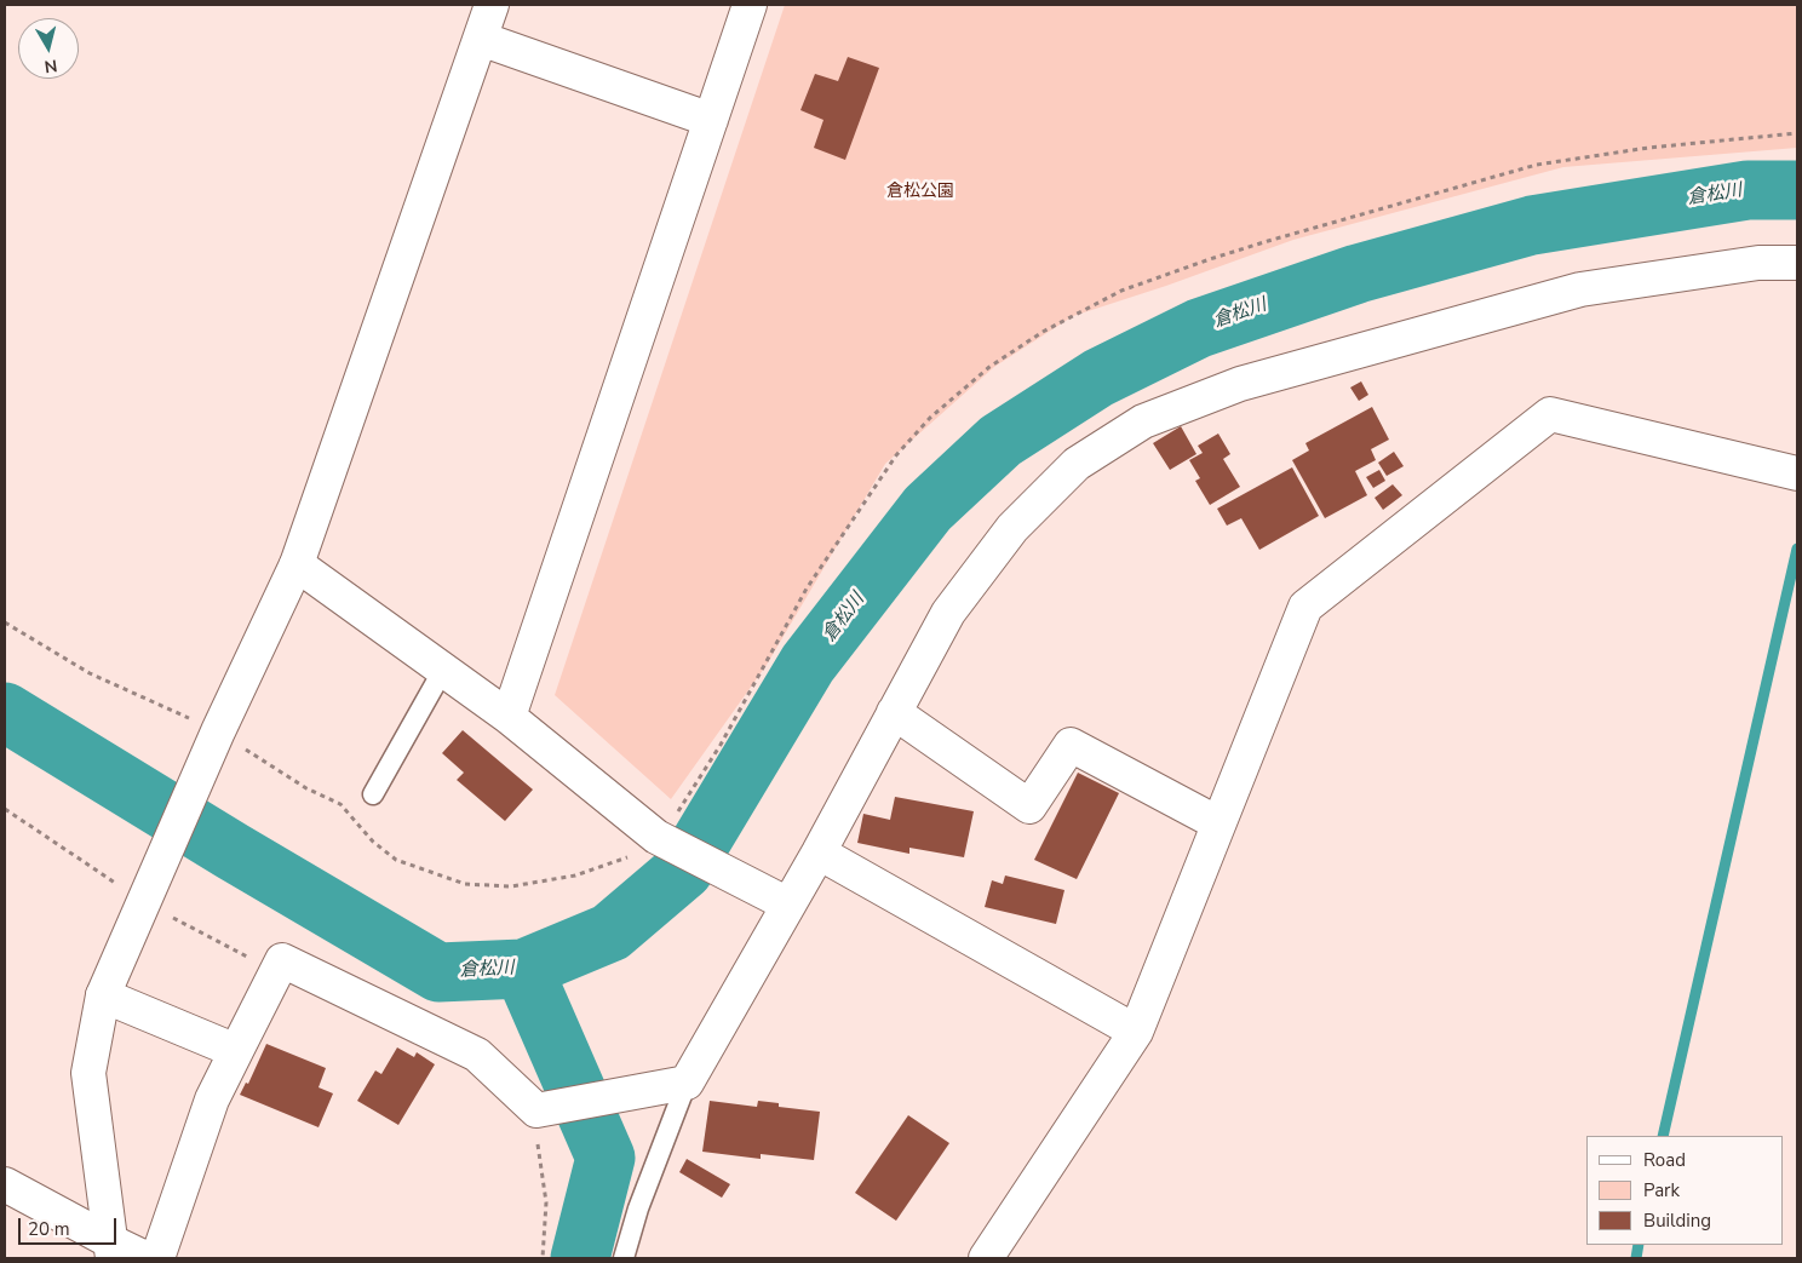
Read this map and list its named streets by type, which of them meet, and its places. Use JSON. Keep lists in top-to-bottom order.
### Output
{
  "water": ["倉松川"],
  "parks": ["倉松公園"],
  "legend": ["Road", "Park", "Building"],
  "scale_bar": "20 m",
  "north": "bottom"
}
